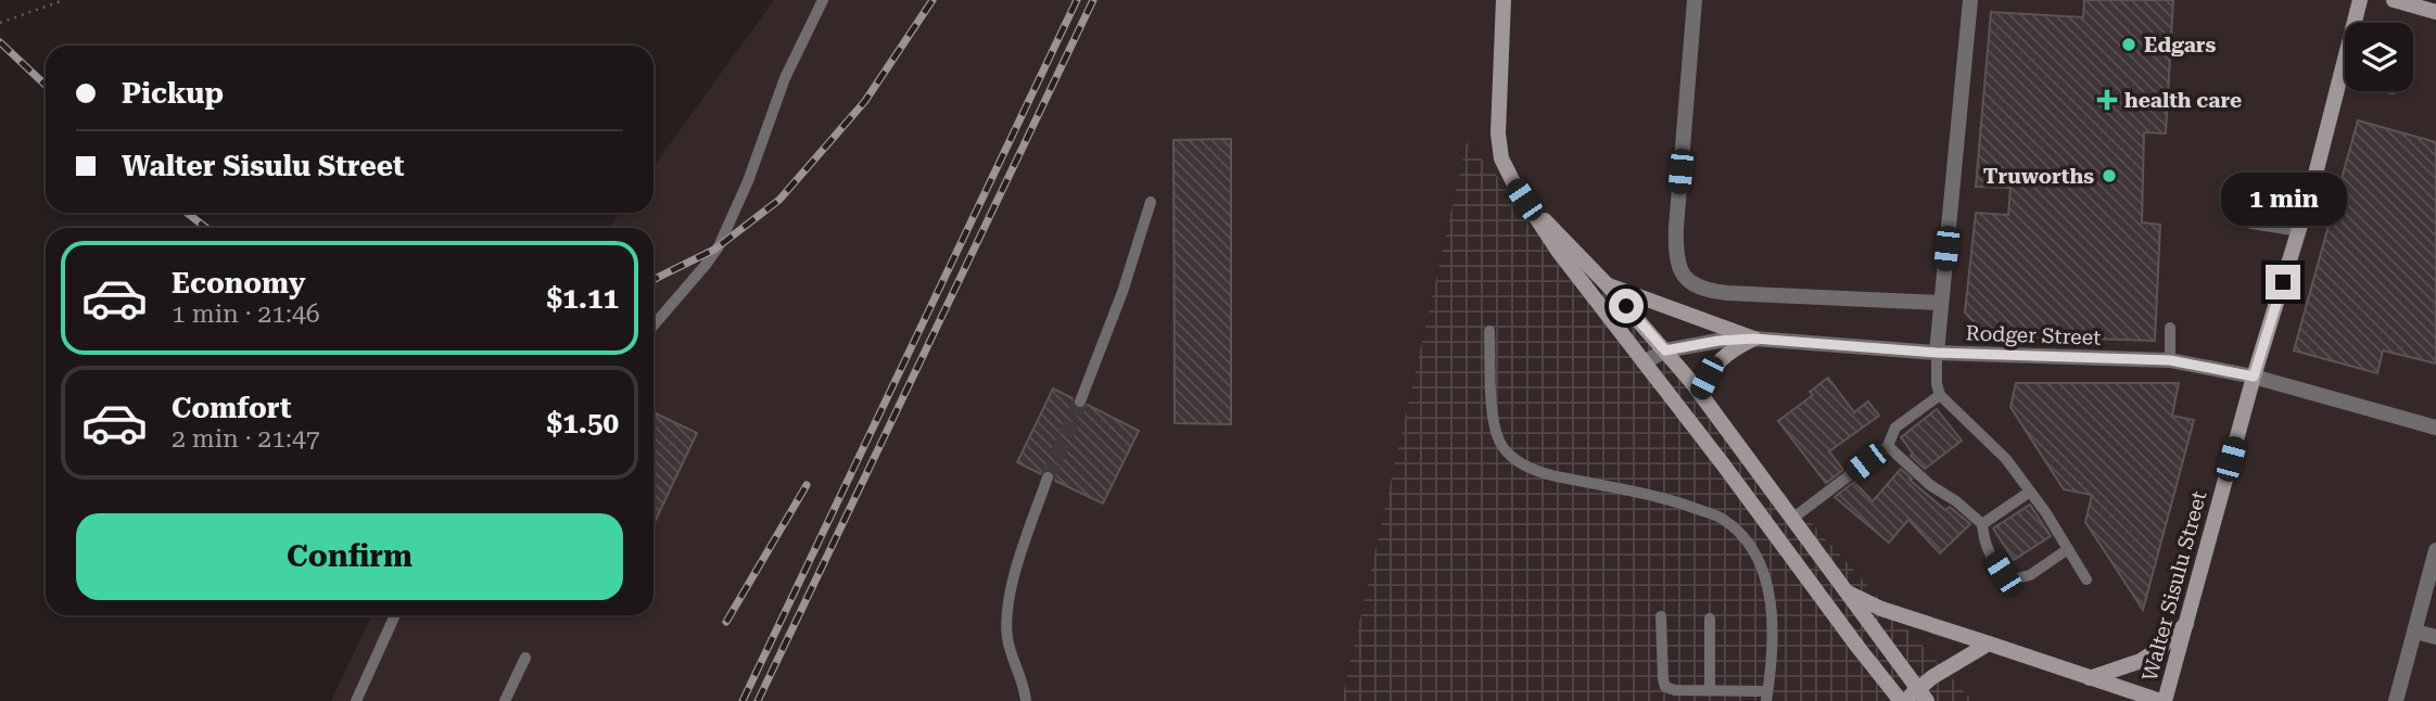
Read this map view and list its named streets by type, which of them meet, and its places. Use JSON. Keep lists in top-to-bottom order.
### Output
{
  "streets": {
    "main road": ["Walter Sisulu Street"],
    "street": ["Rodger Street"]
  },
  "crossings": [
    ["Rodger Street", "Walter Sisulu Street"]
  ],
  "places": {
    "other": ["Edgars", "Truworths"],
    "health": ["health care"]
  },
  "page": {
    "banner": ["Pickup", "Walter Sisulu Street"],
    "bubble": "1 min",
    "list": [
      {
        "name": "Economy",
        "note": "1 min · 21:46",
        "value": "$1.11"
      },
      {
        "name": "Comfort",
        "note": "2 min · 21:47",
        "value": "$1.50"
      }
    ],
    "buttons": "Confirm"
  }
}
